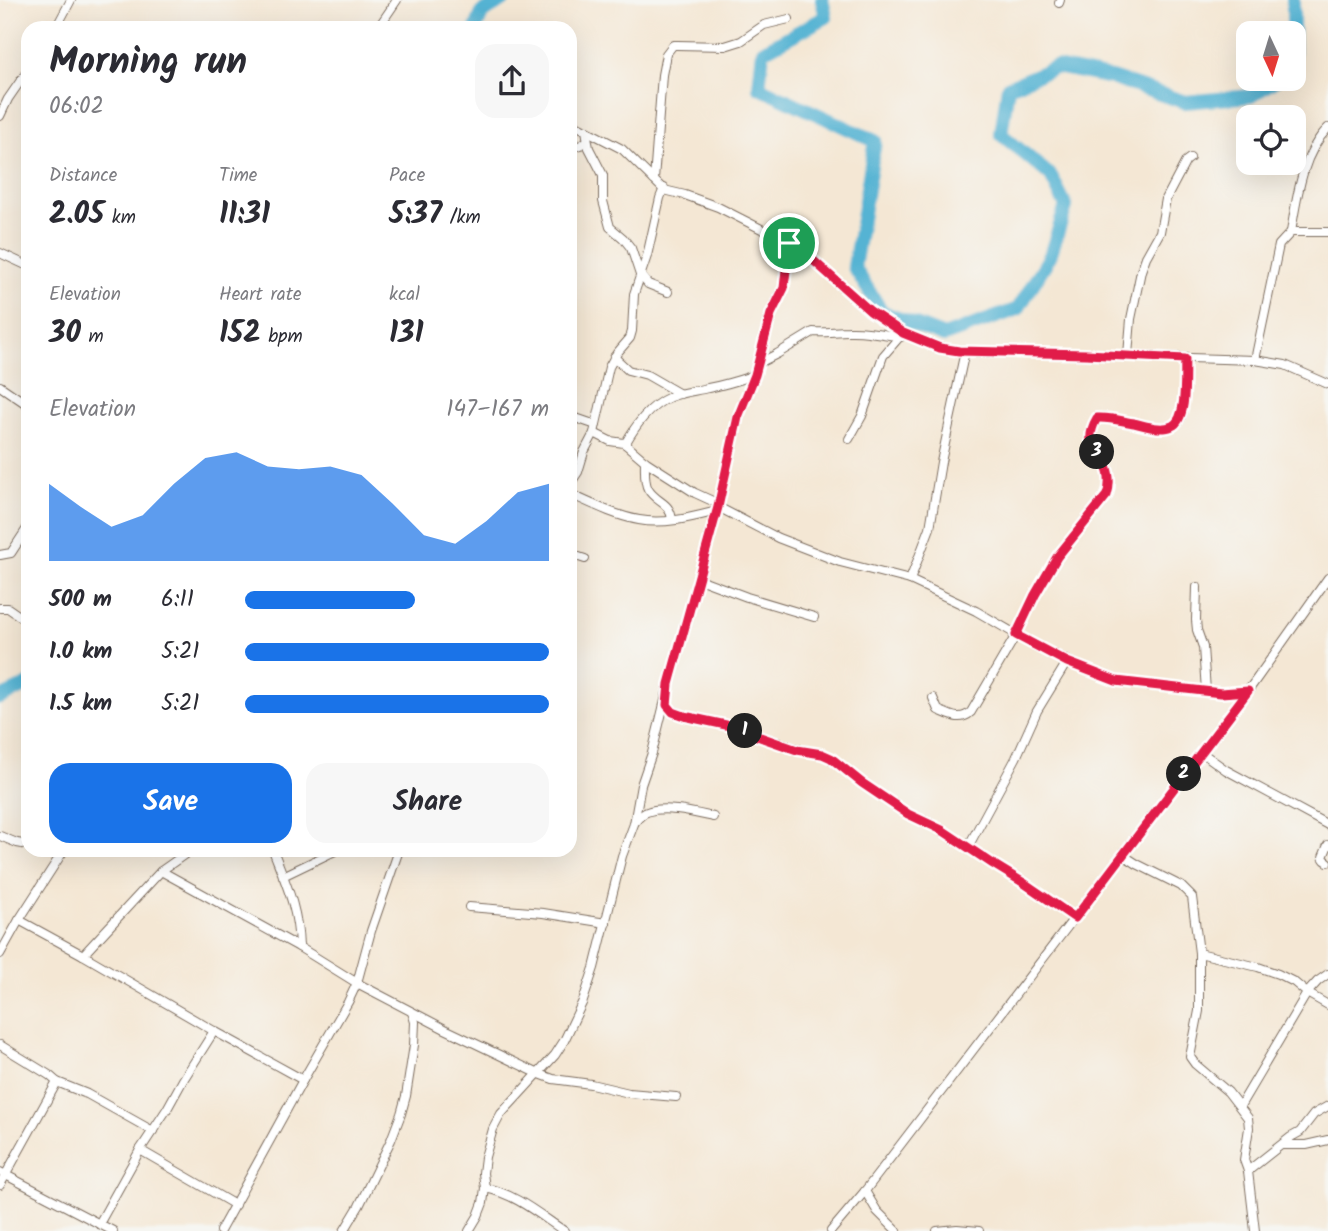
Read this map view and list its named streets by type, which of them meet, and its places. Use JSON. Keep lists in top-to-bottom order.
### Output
{
  "north": "bottom",
  "page": {
    "heading": ["Morning run", "06:02"],
    "stats": [
      ["Distance", "2.05 km"],
      ["Time", "11:31"],
      ["Pace", "5:37 /km"],
      ["Elevation", "30 m"],
      ["Heart rate", "152 bpm"],
      ["kcal", "131"]
    ],
    "chart": ["Elevation", "147–167 m"],
    "pins": ["3", "1", "2"],
    "list": [
      {
        "name": "500 m",
        "note": "6:11"
      },
      {
        "name": "1.0 km",
        "note": "5:21"
      },
      {
        "name": "1.5 km",
        "note": "5:21"
      }
    ],
    "buttons": ["Save", "Share"]
  }
}
